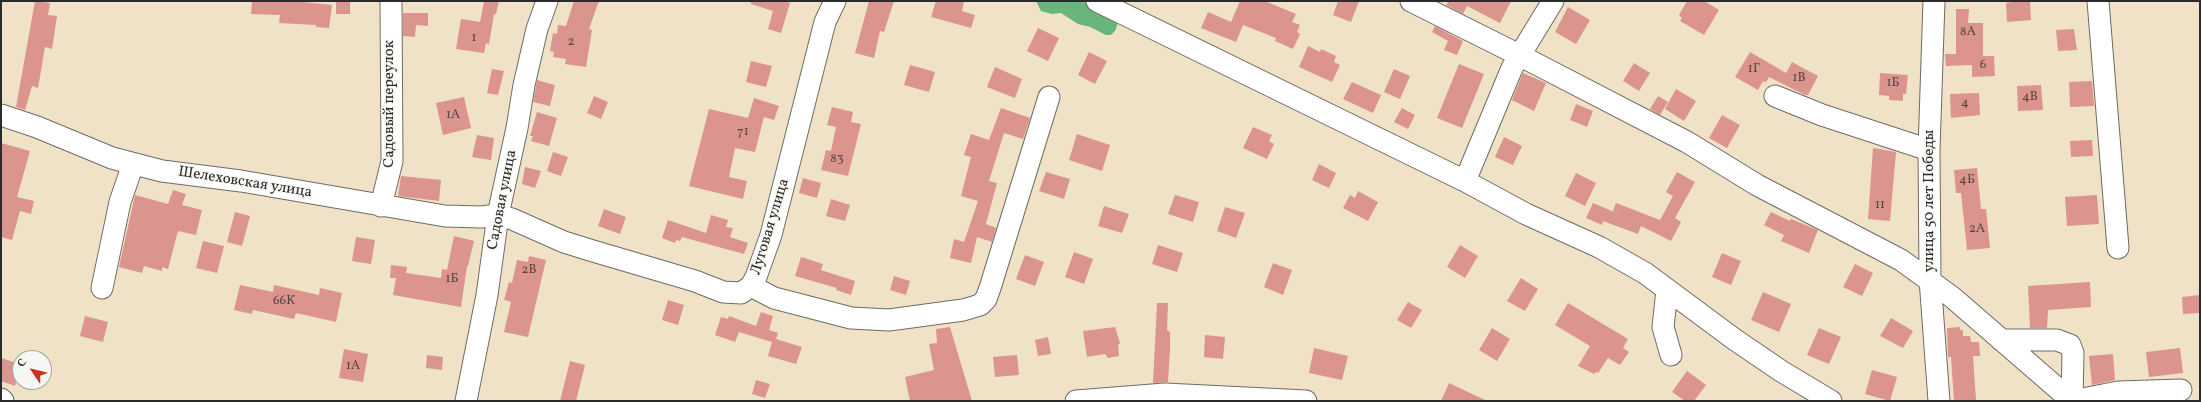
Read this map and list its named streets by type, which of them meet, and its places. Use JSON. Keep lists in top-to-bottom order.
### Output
{
  "streets": {
    "street": [
      "Садовый переулок",
      "Шелеховская улица",
      "Садовая улица",
      "улица 50 лет Победы",
      "Луговая улица"
    ]
  },
  "crossings": [
    ["Садовый переулок", "Шелеховская улица"],
    ["Шелеховская улица", "Садовая улица"],
    ["Шелеховская улица", "Луговая улица"],
    ["Садовая улица", "Луговая улица"]
  ],
  "house_numbers": [
    "8А",
    "1",
    "2",
    "6",
    "1Г",
    "1В",
    "1Б",
    "4В",
    "4",
    "1А",
    "71",
    "83",
    "4Б",
    "11",
    "2А",
    "2В",
    "1Б",
    "66К",
    "1А"
  ],
  "north": "top left"
}
